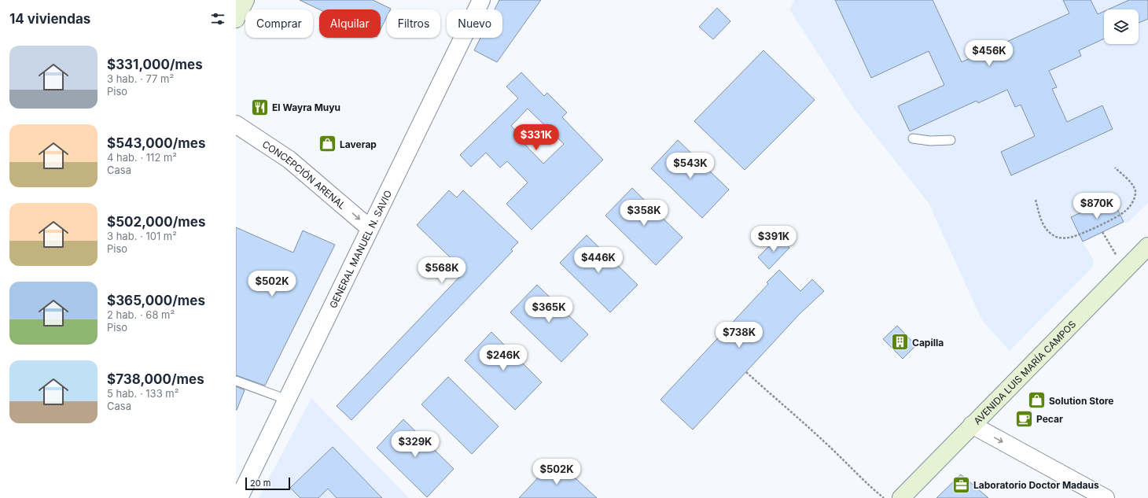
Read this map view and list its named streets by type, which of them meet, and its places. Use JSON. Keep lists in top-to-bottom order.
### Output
{
  "streets": {
    "main road": ["AVENIDA LUIS MARÍA CAMPOS"],
    "street": ["CONCEPCIÓN ARENAL", "GENERAL MANUEL N. SAVIO"]
  },
  "crossings": [
    ["CONCEPCIÓN ARENAL", "GENERAL MANUEL N. SAVIO"]
  ],
  "one_way": ["CONCEPCIÓN ARENAL"],
  "places": {
    "restaurant": ["El Wayra Muyu"],
    "shop": ["Laverap", "Solution Store"],
    "building": ["Capilla"],
    "cafe": ["Pecar"],
    "office": ["Laboratorio Doctor Madaus"]
  },
  "scale_bar": "20 m",
  "page": {
    "heading": "14 viviendas",
    "chip": [
      "Comprar",
      "Alquilar",
      "Filtros",
      "Nuevo"
    ],
    "list": [
      {
        "name": "$331,000/mes",
        "note": "3 hab. · 77 m² · Piso"
      },
      {
        "name": "$543,000/mes",
        "note": "4 hab. · 112 m² · Casa"
      },
      {
        "name": "$502,000/mes",
        "note": "3 hab. · 101 m² · Piso"
      },
      {
        "name": "$365,000/mes",
        "note": "2 hab. · 68 m² · Piso"
      },
      {
        "name": "$738,000/mes",
        "note": "5 hab. · 133 m² · Casa"
      }
    ],
    "price": [
      "$456K",
      "$331K",
      "$543K",
      "$870K",
      "$358K",
      "$391K",
      "$446K",
      "$568K",
      "$502K",
      "$365K",
      "$738K",
      "$246K",
      "$329K",
      "$502K"
    ],
    "scale": "20 m"
  }
}
